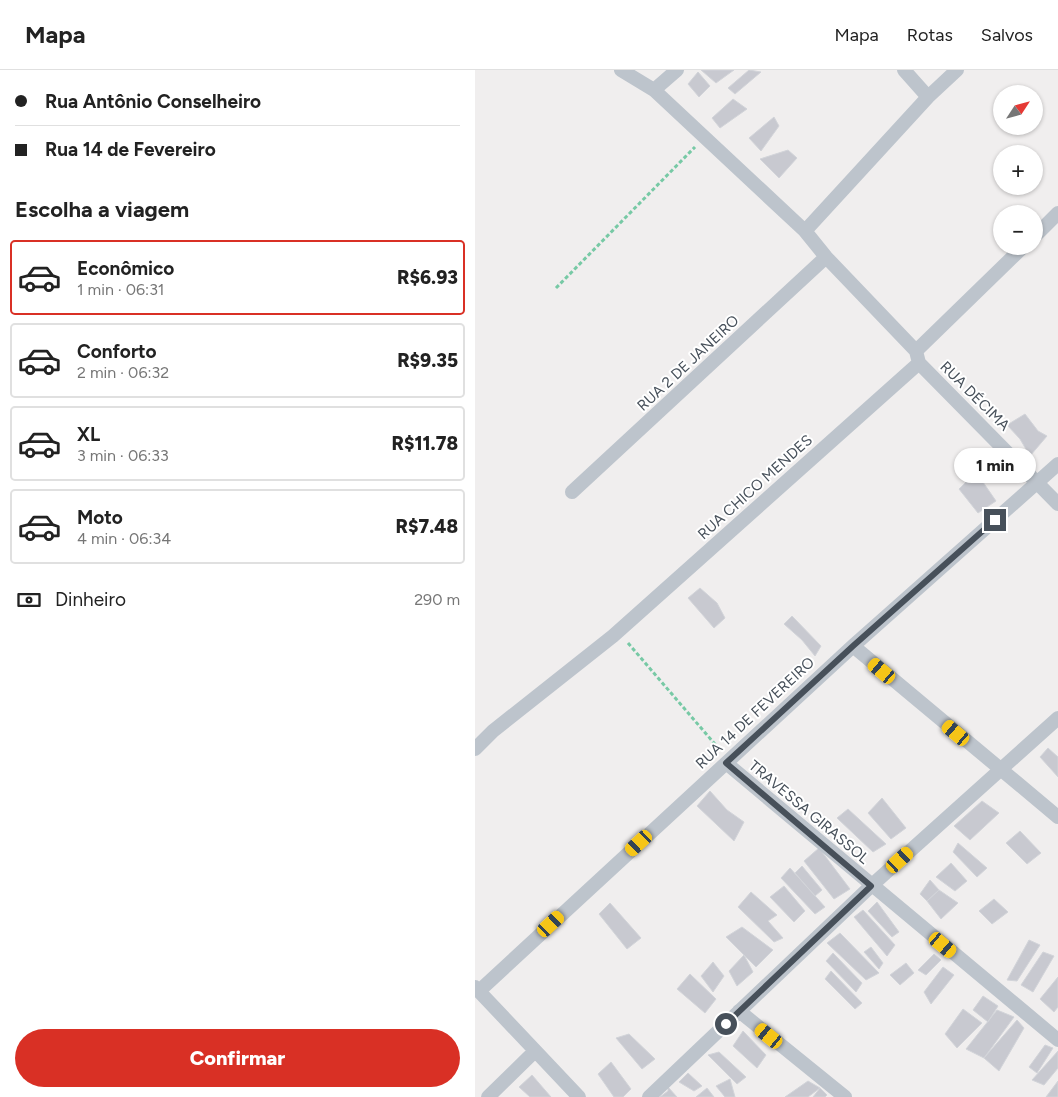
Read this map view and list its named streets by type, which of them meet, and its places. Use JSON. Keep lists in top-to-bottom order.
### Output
{
  "streets": {
    "street": [
      "RUA 2 DE JANEIRO",
      "RUA DÉCIMA",
      "RUA CHICO MENDES",
      "RUA 14 DE FEVEREIRO",
      "TRAVESSA GIRASSOL"
    ]
  },
  "crossings": [
    ["RUA DÉCIMA", "RUA CHICO MENDES"],
    ["RUA DÉCIMA", "RUA 14 DE FEVEREIRO"],
    ["RUA 14 DE FEVEREIRO", "TRAVESSA GIRASSOL"]
  ],
  "north": "top right",
  "page": {
    "header": "Mapa",
    "nav": ["Mapa", "Rotas", "Salvos"],
    "banner": ["Rua Antônio Conselheiro", "Rua 14 de Fevereiro"],
    "map_buttons": ["+", "−"],
    "heading": "Escolha a viagem",
    "list": [
      {
        "name": "Econômico",
        "note": "1 min · 06:31",
        "value": "R$6.93"
      },
      {
        "name": "Conforto",
        "note": "2 min · 06:32",
        "value": "R$9.35"
      },
      {
        "name": "XL",
        "note": "3 min · 06:33",
        "value": "R$11.78"
      },
      {
        "name": "Moto",
        "note": "4 min · 06:34",
        "value": "R$7.48"
      }
    ],
    "bubble": "1 min",
    "pay": ["Dinheiro", "290 m"],
    "buttons": "Confirmar"
  }
}
